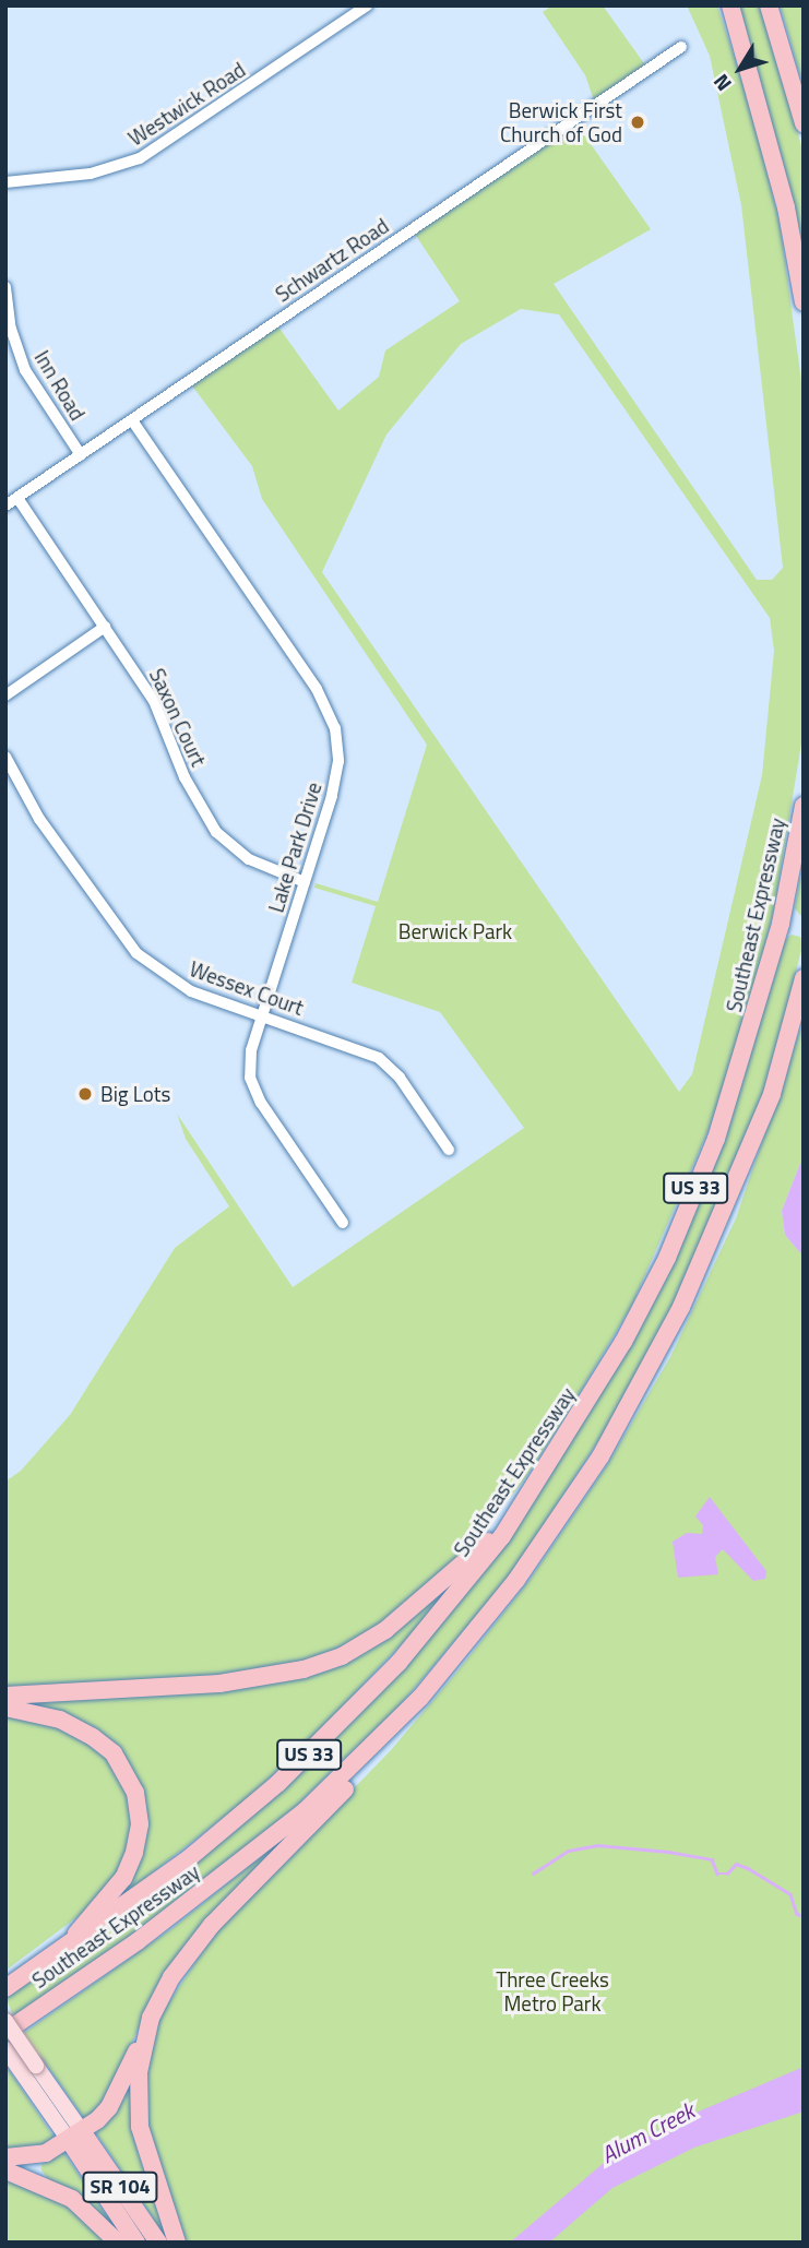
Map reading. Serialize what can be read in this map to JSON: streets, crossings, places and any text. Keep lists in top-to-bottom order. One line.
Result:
{"streets":{"highway":["Southeast Expressway","US 33","SR 104"],"street":["Westwick Road","Schwartz Road","Inn Road","Saxon Court","Lake Park Drive","Wessex Court"]},"crossings":[["Schwartz Road","Inn Road"],["Schwartz Road","Saxon Court"],["Schwartz Road","Lake Park Drive"],["Saxon Court","Lake Park Drive"],["Lake Park Drive","Wessex Court"]],"water":["Alum Creek"],"parks":["Berwick Park","Three Creeks Metro Park"],"places":["Berwick First Church of God","Big Lots"],"north":"bottom left"}
